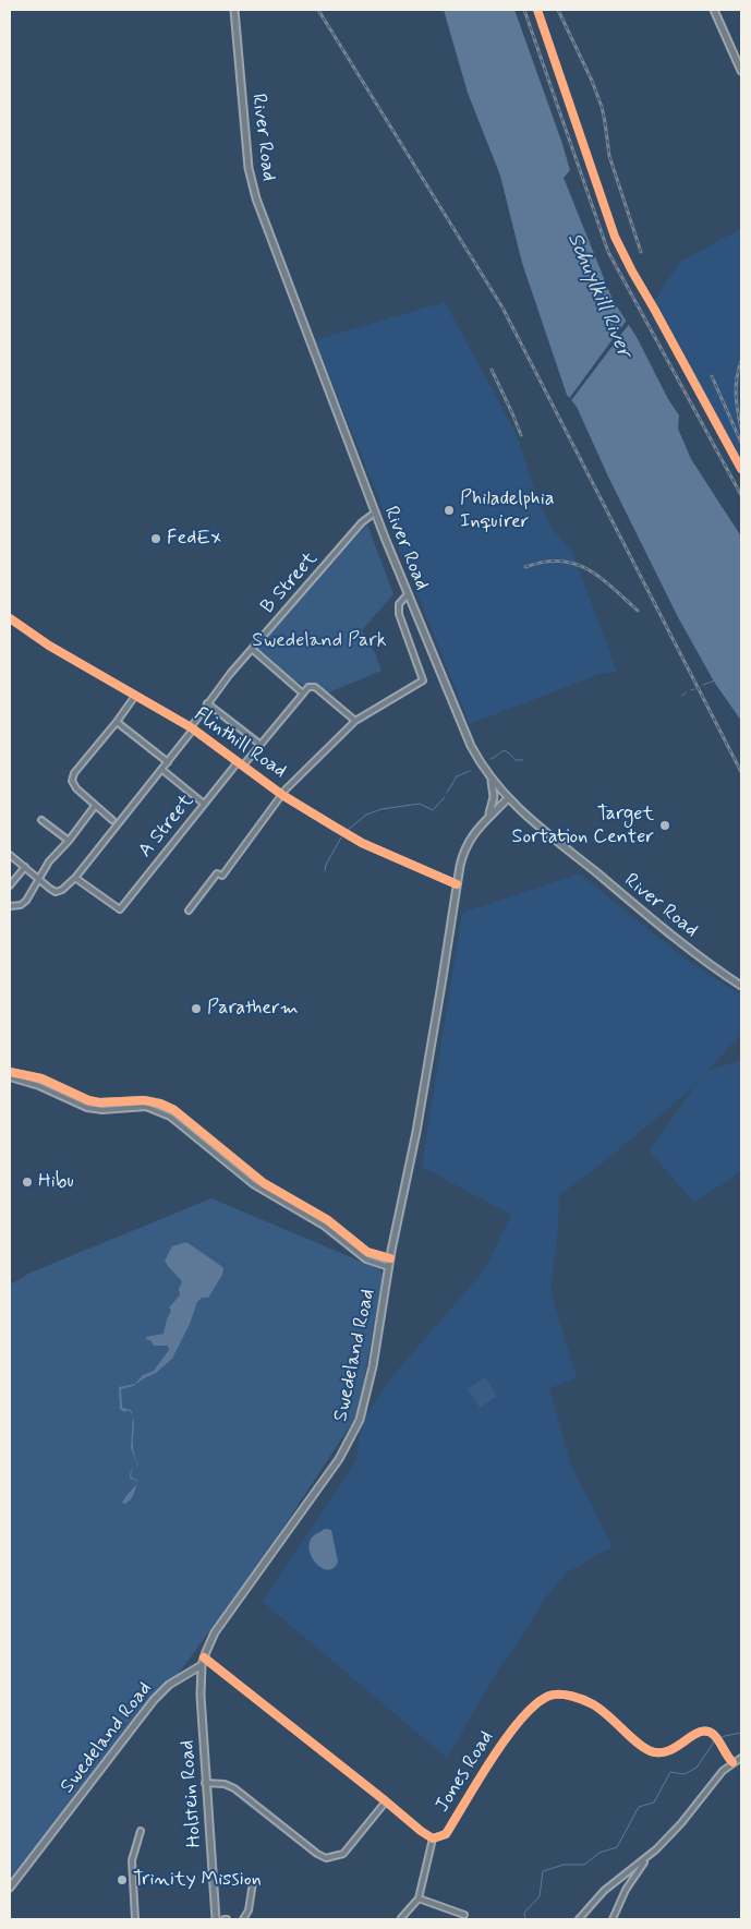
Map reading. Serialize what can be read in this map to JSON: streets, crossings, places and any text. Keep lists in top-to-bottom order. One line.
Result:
{"streets":{"main road":["River Road","Swedeland Road","Holstein Road"],"street":["B Street","Flinthill Road","A Street","Jones Road"]},"crossings":[["River Road","B Street"],["River Road","Swedeland Road"],["B Street","Flinthill Road"],["B Street","A Street"],["Flinthill Road","A Street"],["Flinthill Road","Swedeland Road"],["Swedeland Road","Jones Road"],["Swedeland Road","Holstein Road"]],"water":["Schuylkill River"],"parks":["Swedeland Park"],"places":["Philadelphia Inquirer","FedEx","Target Sortation Center","Paratherm","Hibu","Trinity Mission"]}
